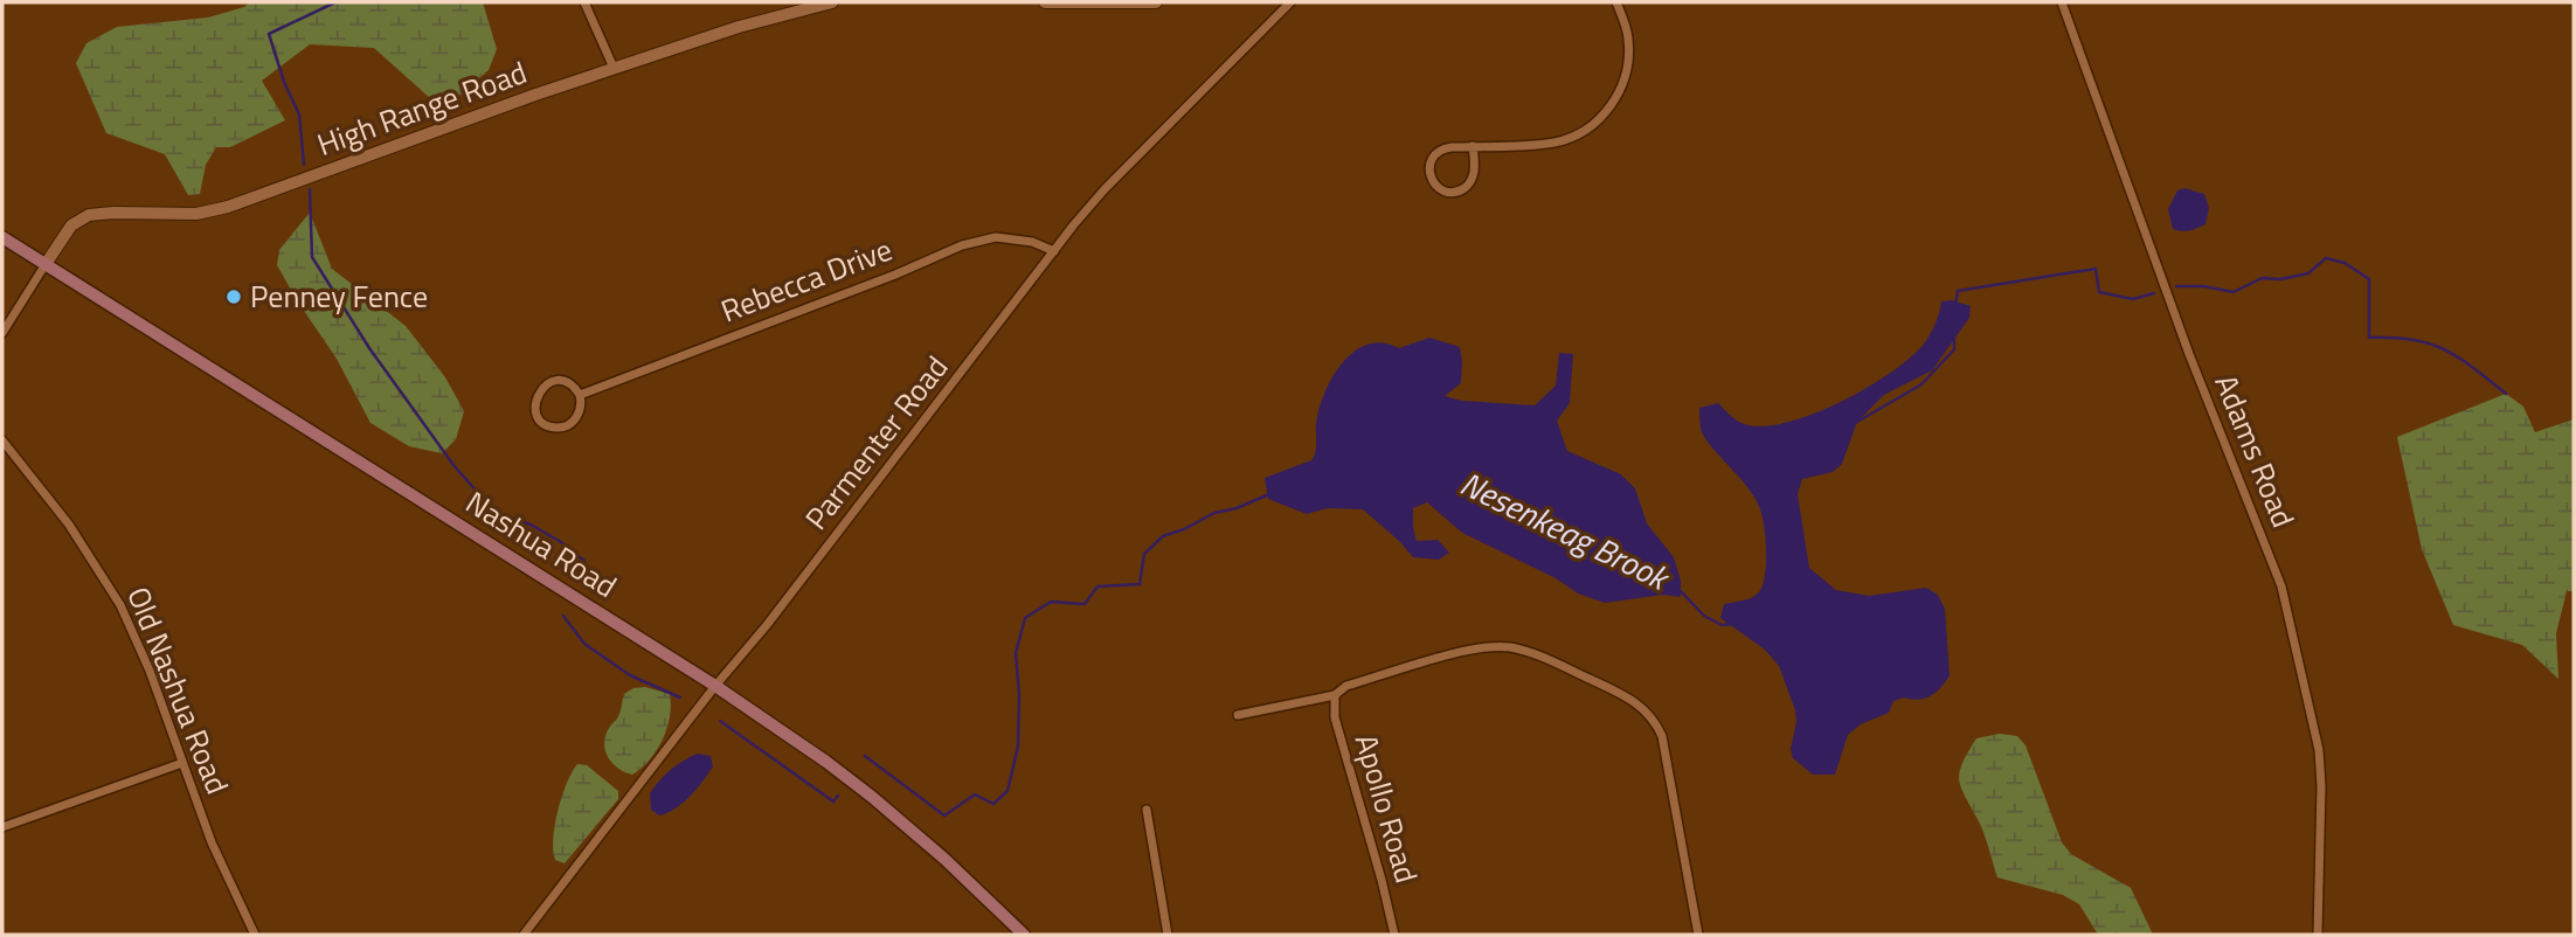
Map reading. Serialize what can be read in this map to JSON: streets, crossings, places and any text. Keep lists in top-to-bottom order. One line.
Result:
{"streets":{"main road":["Nashua Road"],"street":["High Range Road","Rebecca Drive","Parmenter Road","Adams Road","Old Nashua Road","Apollo Road"]},"crossings":[["High Range Road","Nashua Road"],["Rebecca Drive","Parmenter Road"],["Parmenter Road","Nashua Road"]],"water":["Nesenkeag Brook"],"places":["Penney Fence"]}
